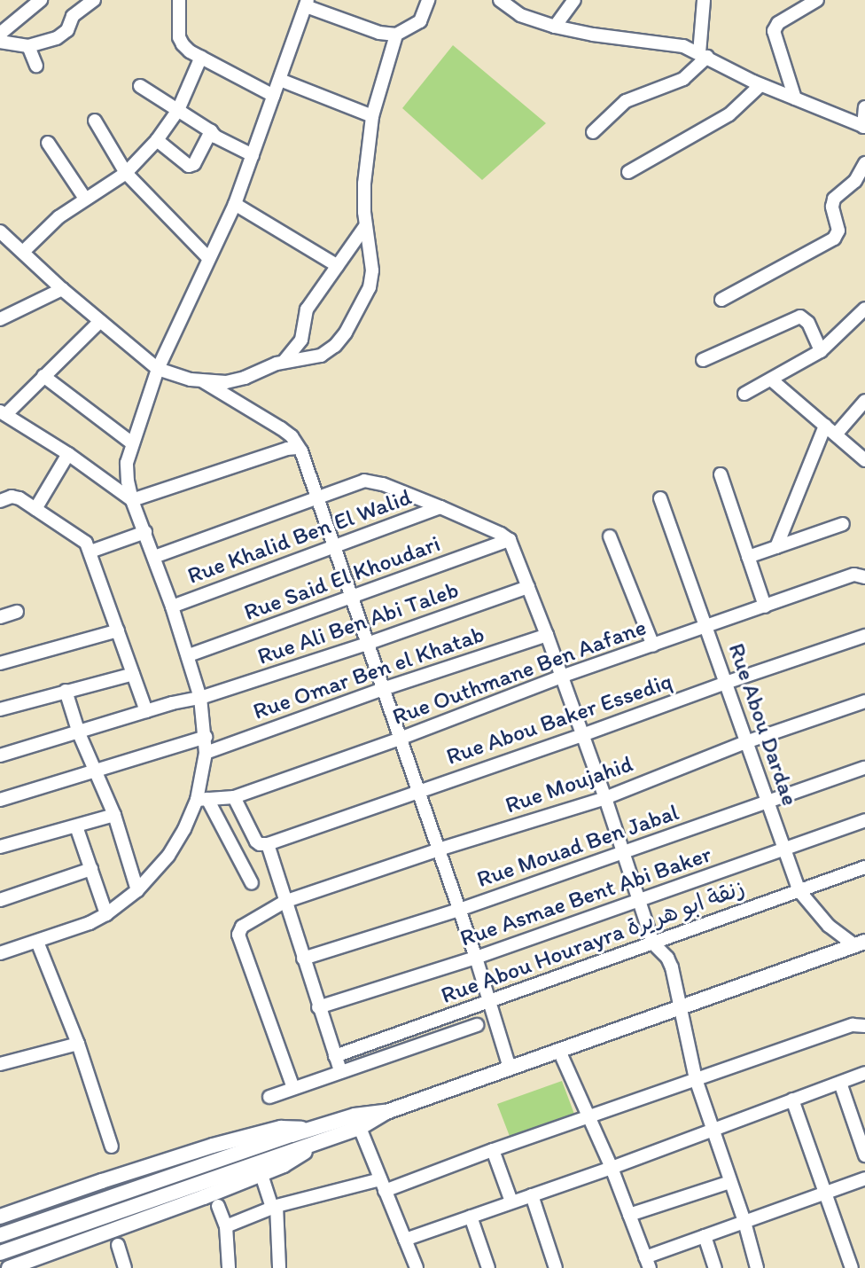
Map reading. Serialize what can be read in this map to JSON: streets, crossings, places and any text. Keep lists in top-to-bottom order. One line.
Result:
{"streets":{"street":["Rue Khalid Ben El Walid","Rue Said El Khoudari","Rue Ali Ben Abi Taleb","Rue Outhmane Ben Aafane","Rue Omar Ben el Khatab","Rue Abou Baker Essediq","Rue Abou Dardae","Rue Moujahid","Rue Mouad Ben Jabal","Rue Asmae Bent Abi Baker","Rue Abou Hourayra زنقة ابو هريرة"]},"crossings":[["Rue Outhmane Ben Aafane","Rue Abou Dardae"],["Rue Abou Baker Essediq","Rue Abou Dardae"],["Rue Abou Dardae","Rue Moujahid"],["Rue Abou Dardae","Rue Mouad Ben Jabal"],["Rue Abou Dardae","Rue Asmae Bent Abi Baker"],["Rue Abou Dardae","Rue Abou Hourayra زنقة ابو هريرة"]]}
